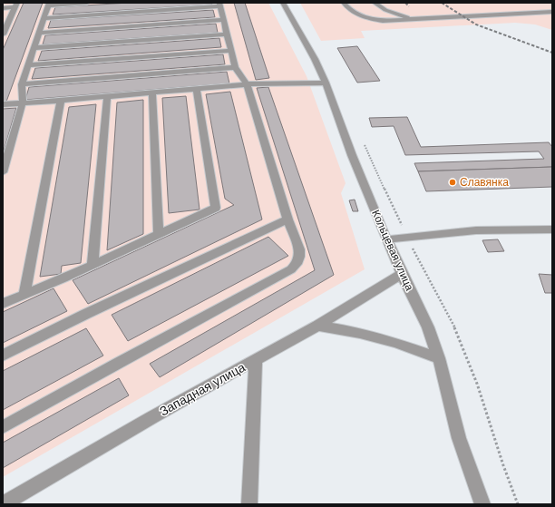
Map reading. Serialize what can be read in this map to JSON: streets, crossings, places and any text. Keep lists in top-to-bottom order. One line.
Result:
{"streets":{"street":["Кольцевая улица","Западная улица"]},"crossings":[["Кольцевая улица","Западная улица"]],"places":["Славянка"]}
